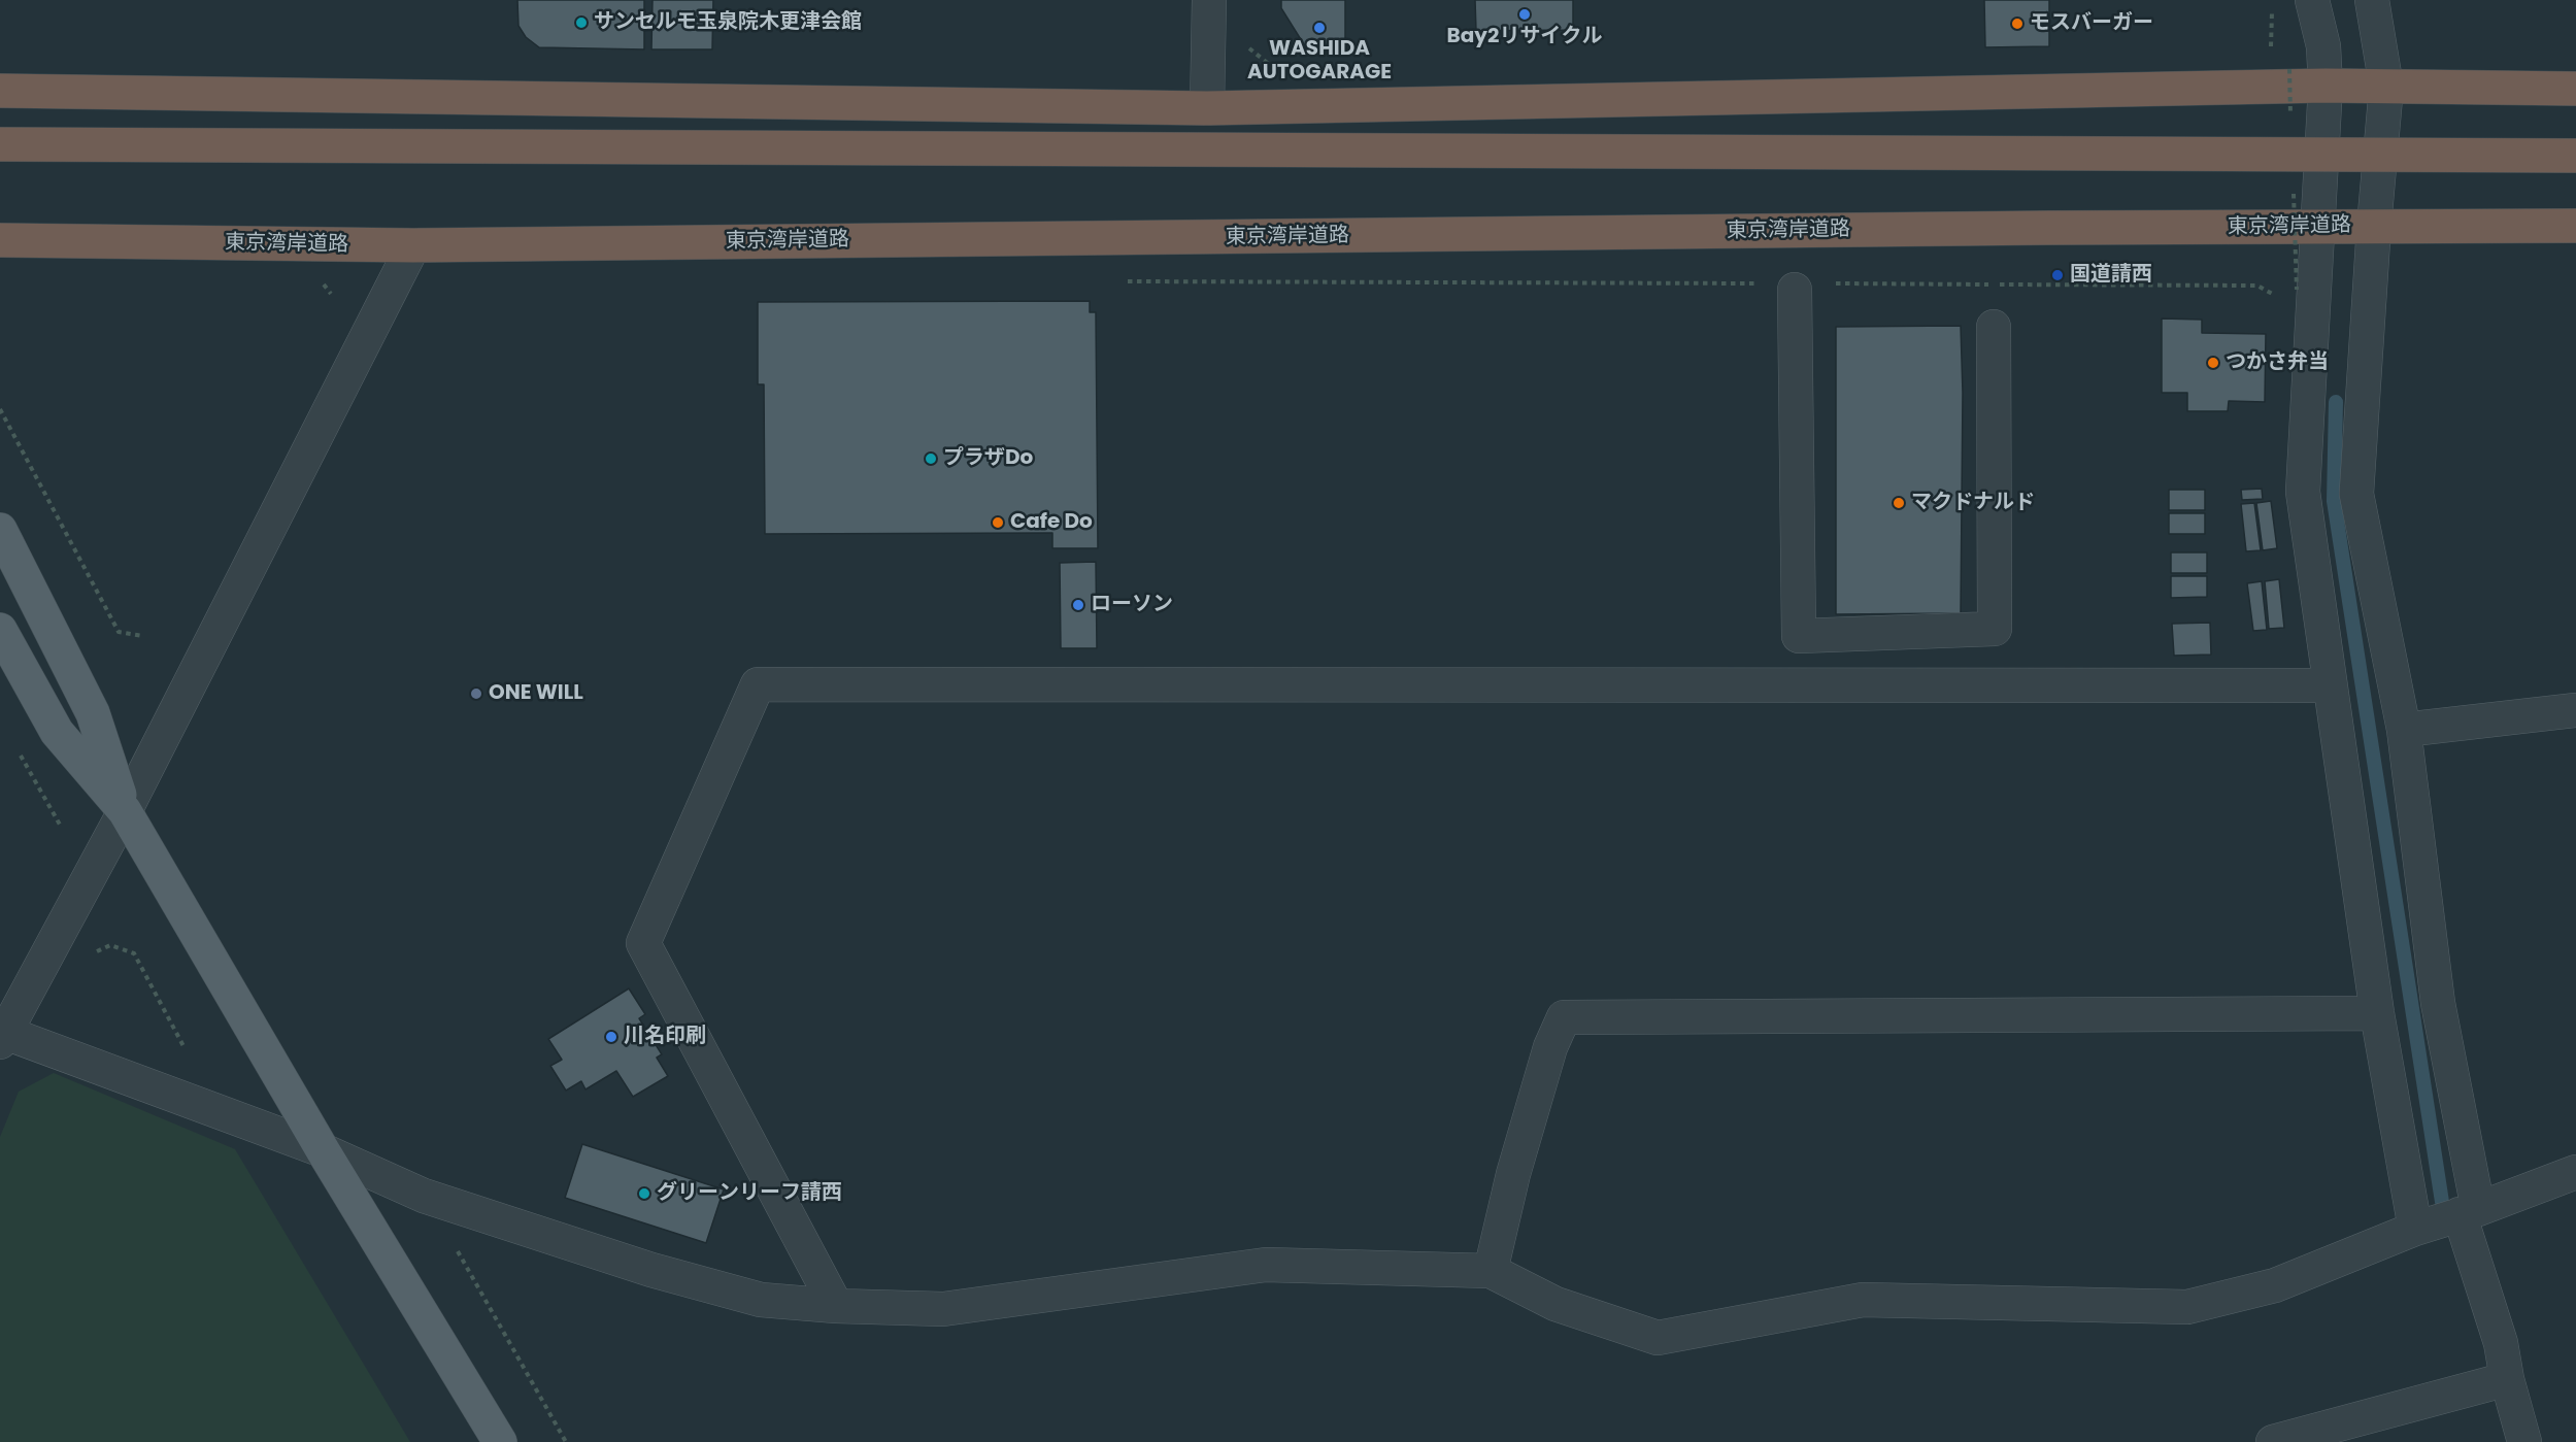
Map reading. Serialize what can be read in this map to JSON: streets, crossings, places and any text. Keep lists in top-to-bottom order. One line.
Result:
{"streets":{"highway":["東京湾岸道路"]},"places":["Bay2リサイクル","サンセルモ玉泉院木更津会館","モスバーガー","WASHIDA AUTOGARAGE","国道請西","つかさ弁当","プラザDo","マクドナルド","Cafe Do","ローソン","ONE WILL","川名印刷","グリーンリーフ請西"]}
